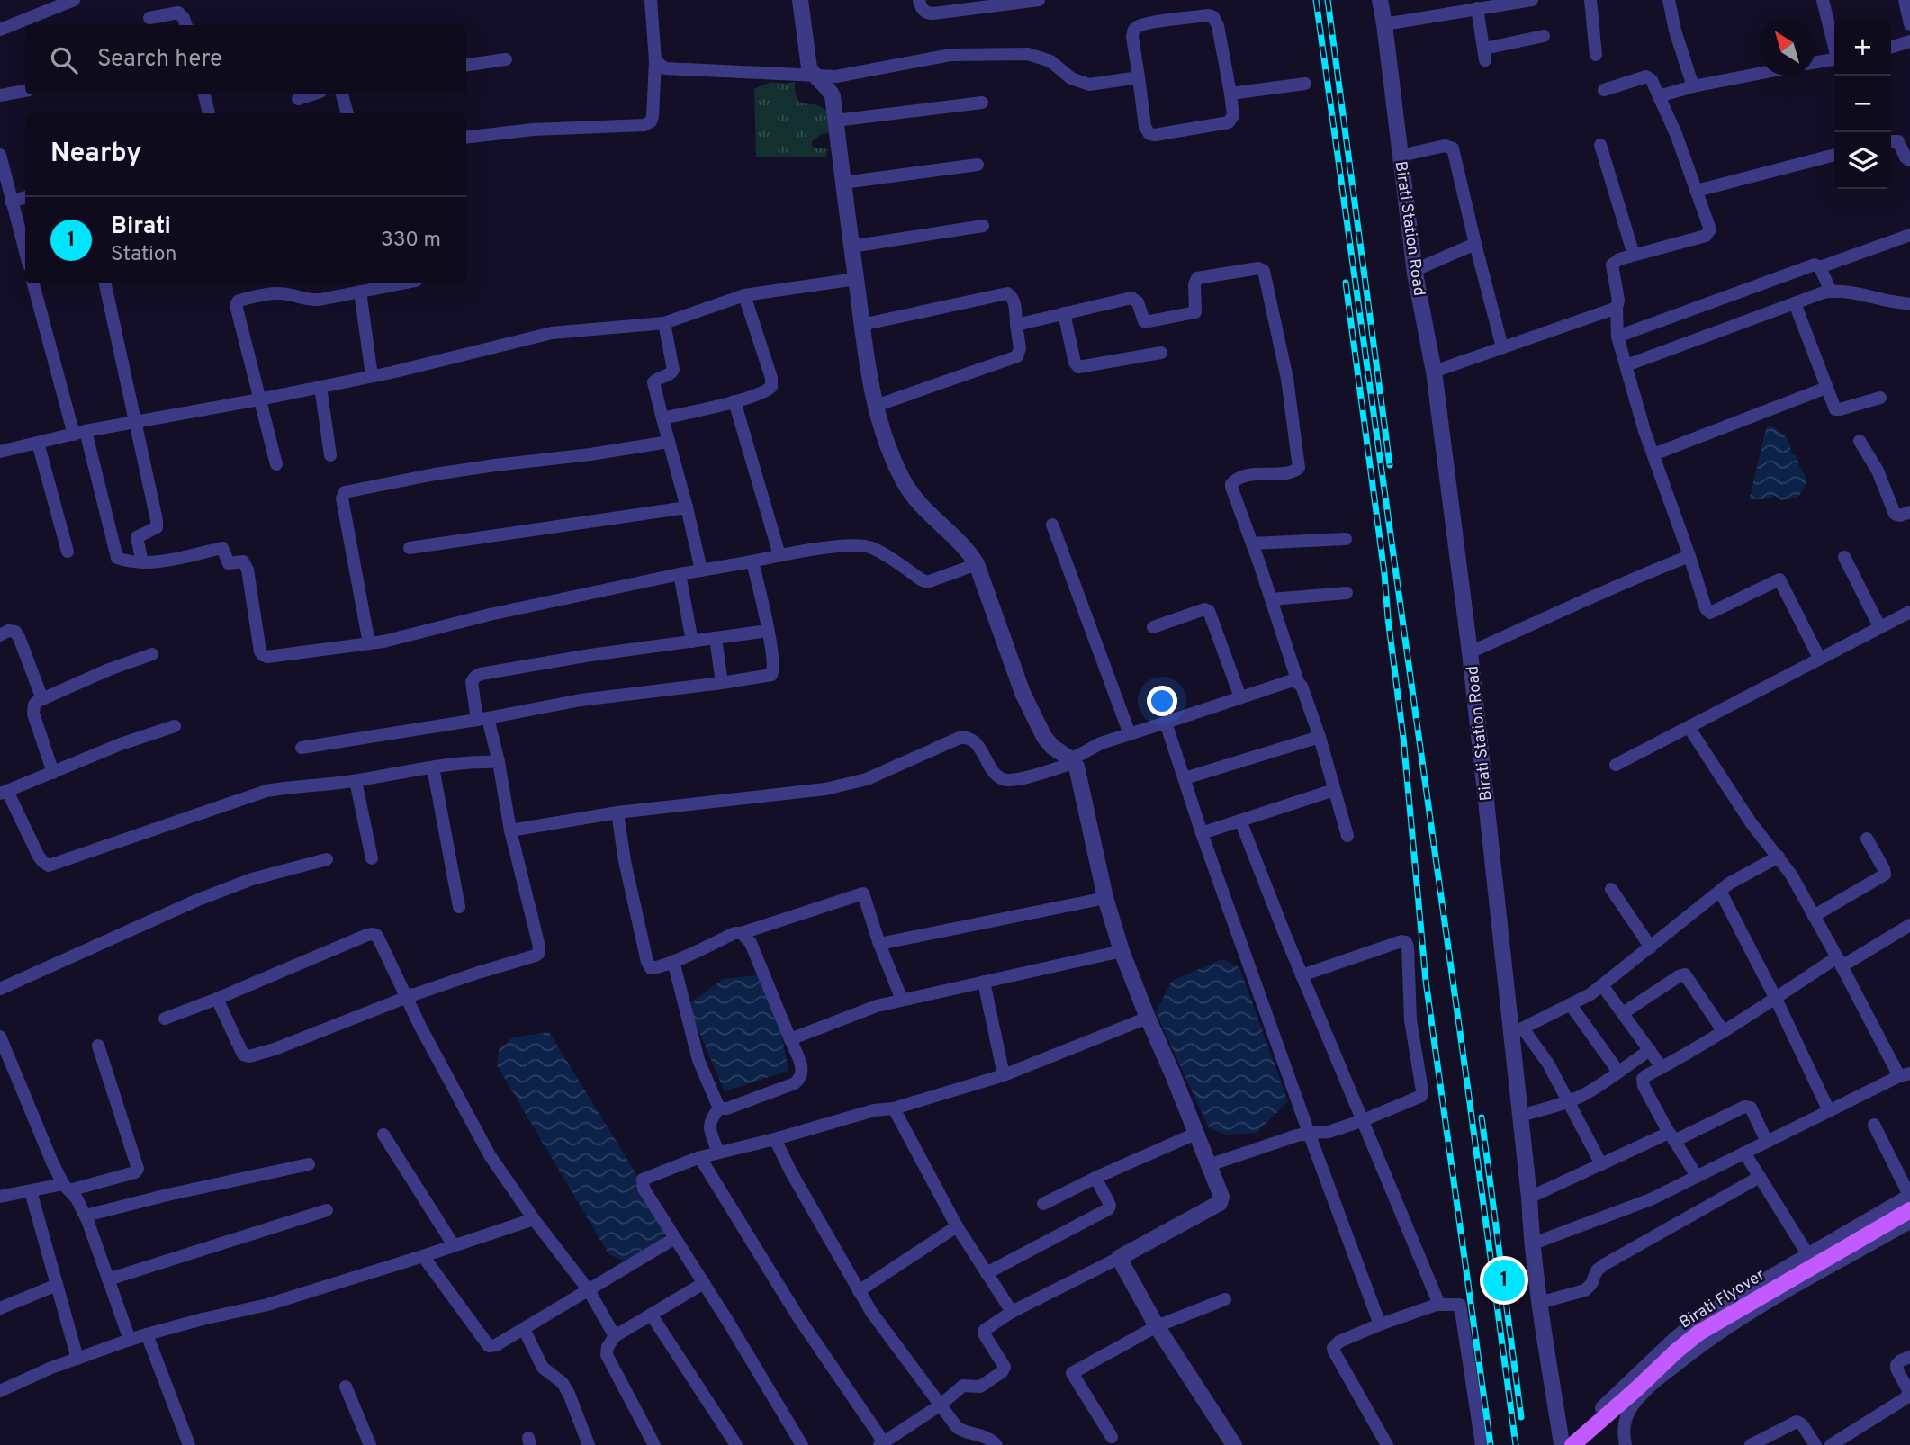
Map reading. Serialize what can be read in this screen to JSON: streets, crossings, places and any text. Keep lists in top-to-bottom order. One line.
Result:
{"streets":{"main road":["Birati Flyover"],"street":["Birati Station Road"]},"crossings":[["Birati Station Road","Birati Flyover"]],"north":"top left","page":{"map_buttons":["+","−"],"search":"Search here","heading":"Nearby","list":[{"mark":"1","name":"Birati","note":"Station","value":"330 m"}],"pins":"1"}}
